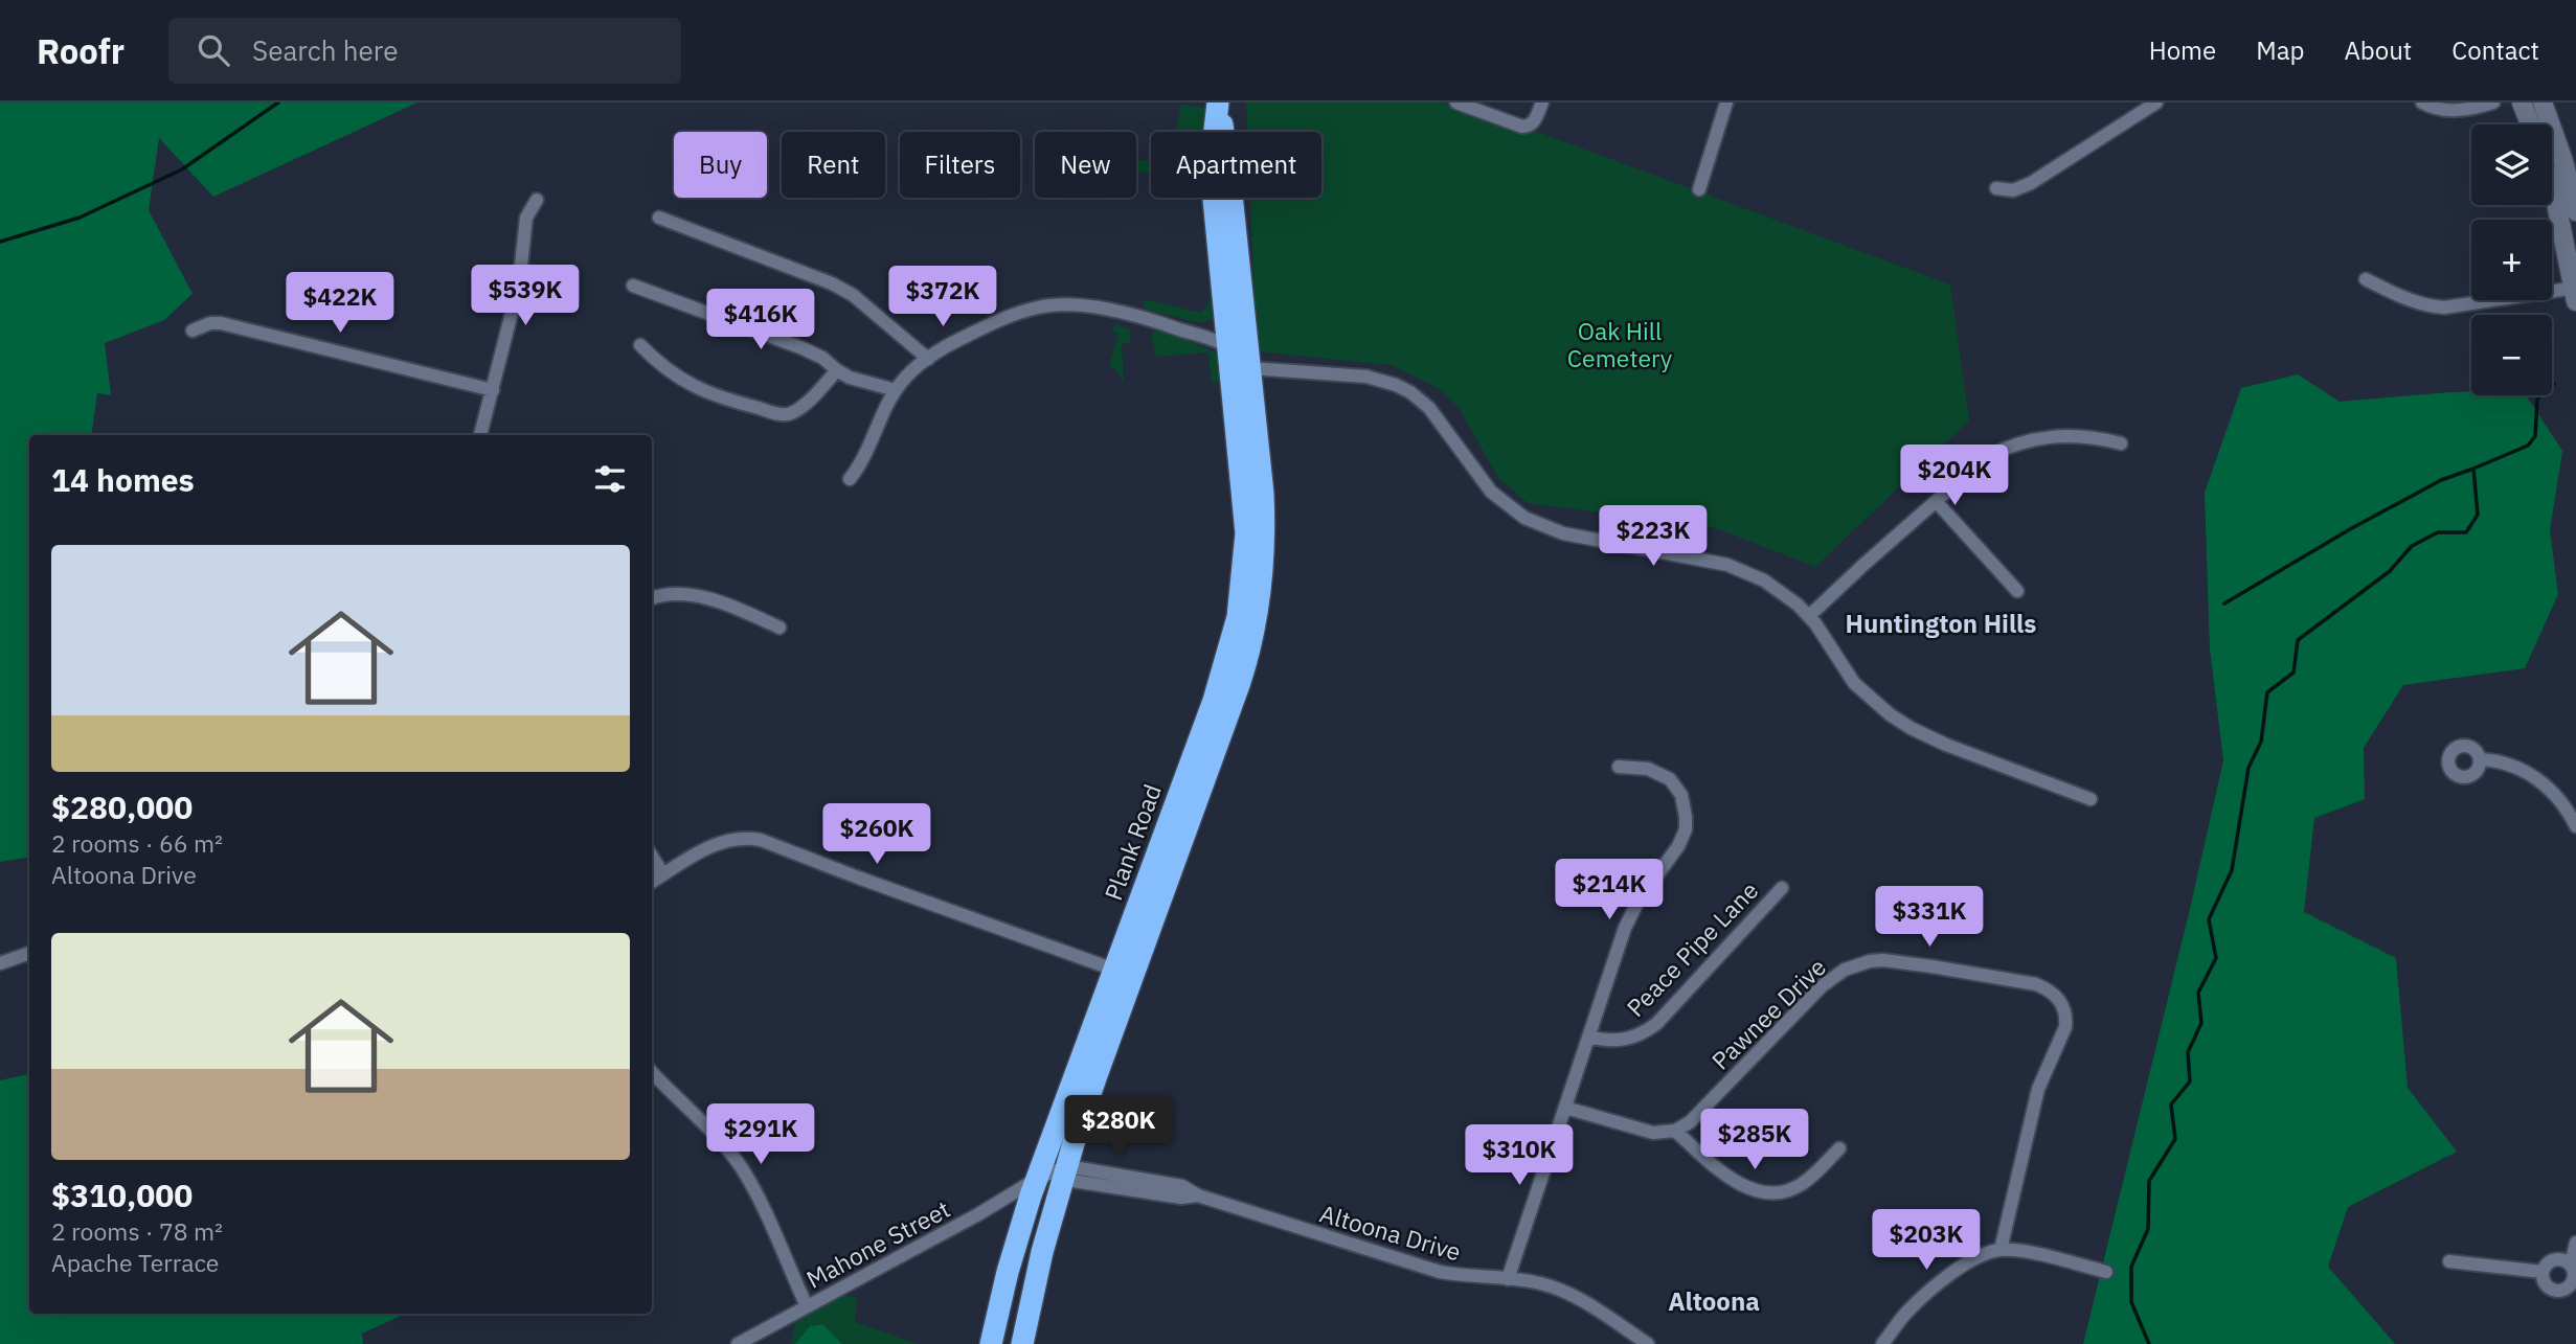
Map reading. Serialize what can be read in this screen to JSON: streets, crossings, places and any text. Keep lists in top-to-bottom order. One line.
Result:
{"streets":{"highway":["Plank Road"],"street":["Peace Pipe Lane","Pawnee Drive","Altoona Drive","Mahone Street"]},"crossings":[["Plank Road","Altoona Drive"],["Plank Road","Mahone Street"]],"districts":["Huntington Hills","Altoona"],"parks":["Oak Hill Cemetery"],"page":{"header":"Roofr","search":"Search here","nav":["Home","Map","About","Contact"],"map_buttons":["+","−"],"chip":["Buy","Rent","Filters","New","Apartment"],"price":["$539K","$372K","$422K","$416K","$204K","$223K","$260K","$214K","$331K","$280K","$291K","$285K","$310K","$203K"],"heading":"14 homes","list":[{"name":"$280,000","note":"2 rooms · 66 m² · Altoona Drive"},{"name":"$310,000","note":"2 rooms · 78 m² · Apache Terrace"}]}}
